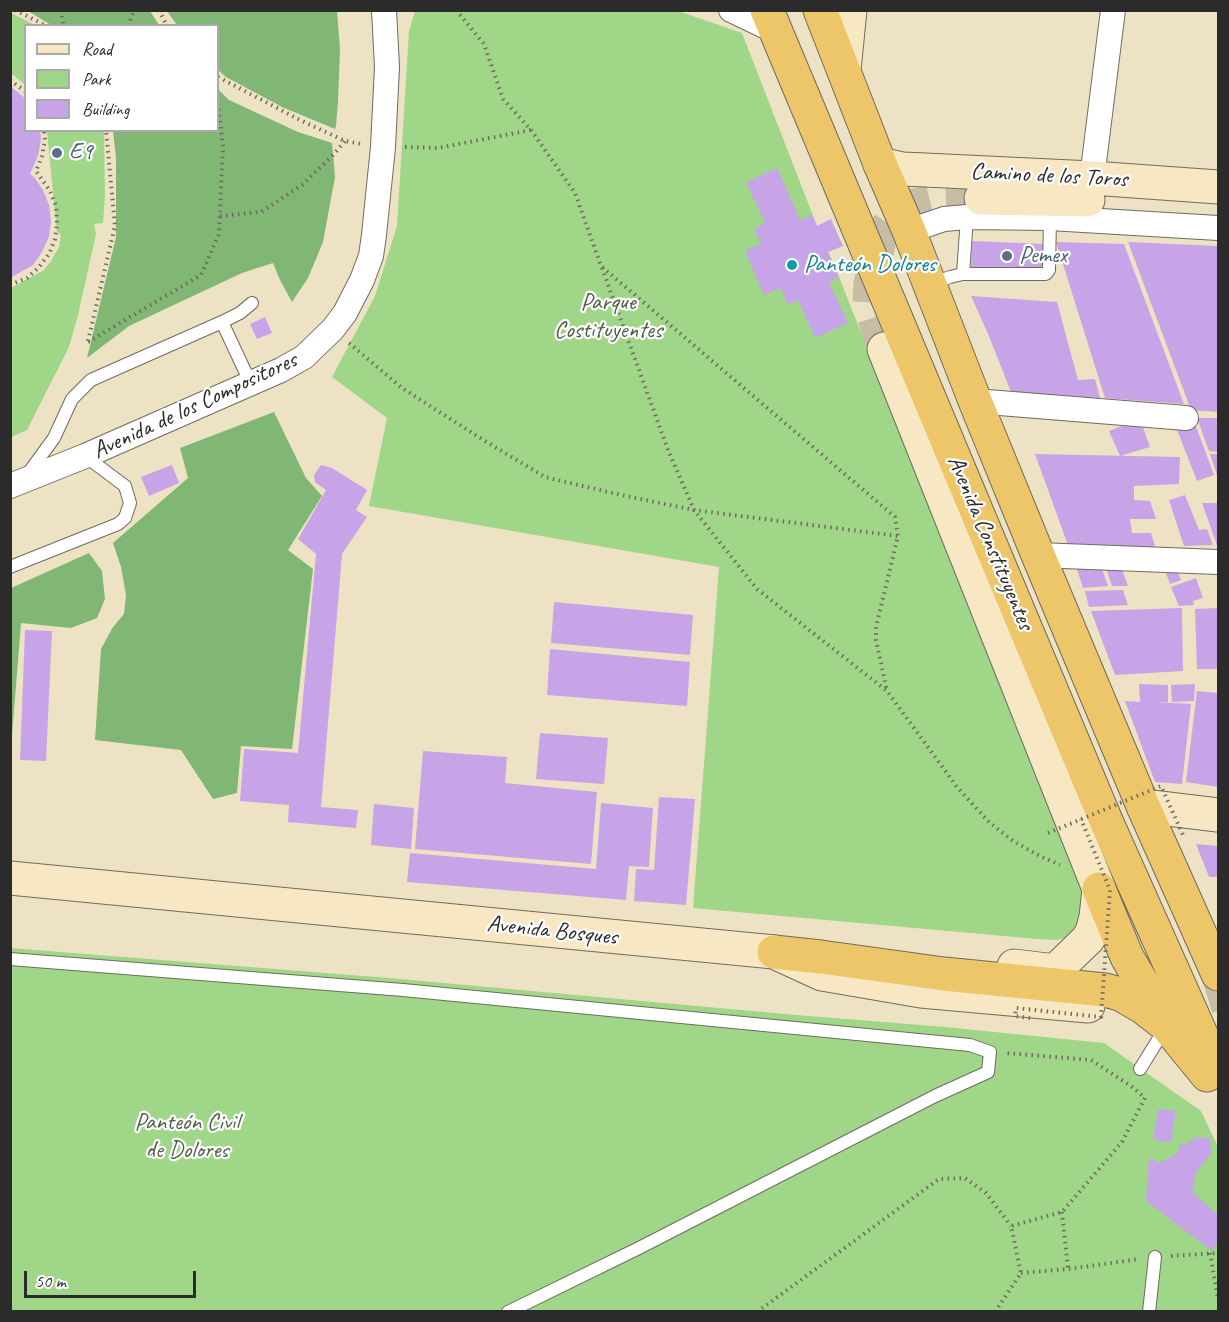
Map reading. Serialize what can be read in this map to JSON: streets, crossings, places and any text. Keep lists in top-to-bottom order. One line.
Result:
{"streets":{"highway":["Avenida Constituyentes"],"street":["Camino de los Toros","Avenida de los Compositores","Avenida Bosques"]},"crossings":[["Camino de los Toros","Avenida Constituyentes"]],"parks":["Parque Costituyentes","Panteón Civil de Dolores"],"places":["E9","Pemex","Panteón Dolores"],"legend":["Road","Park","Building"],"scale_bar":"50 m"}
